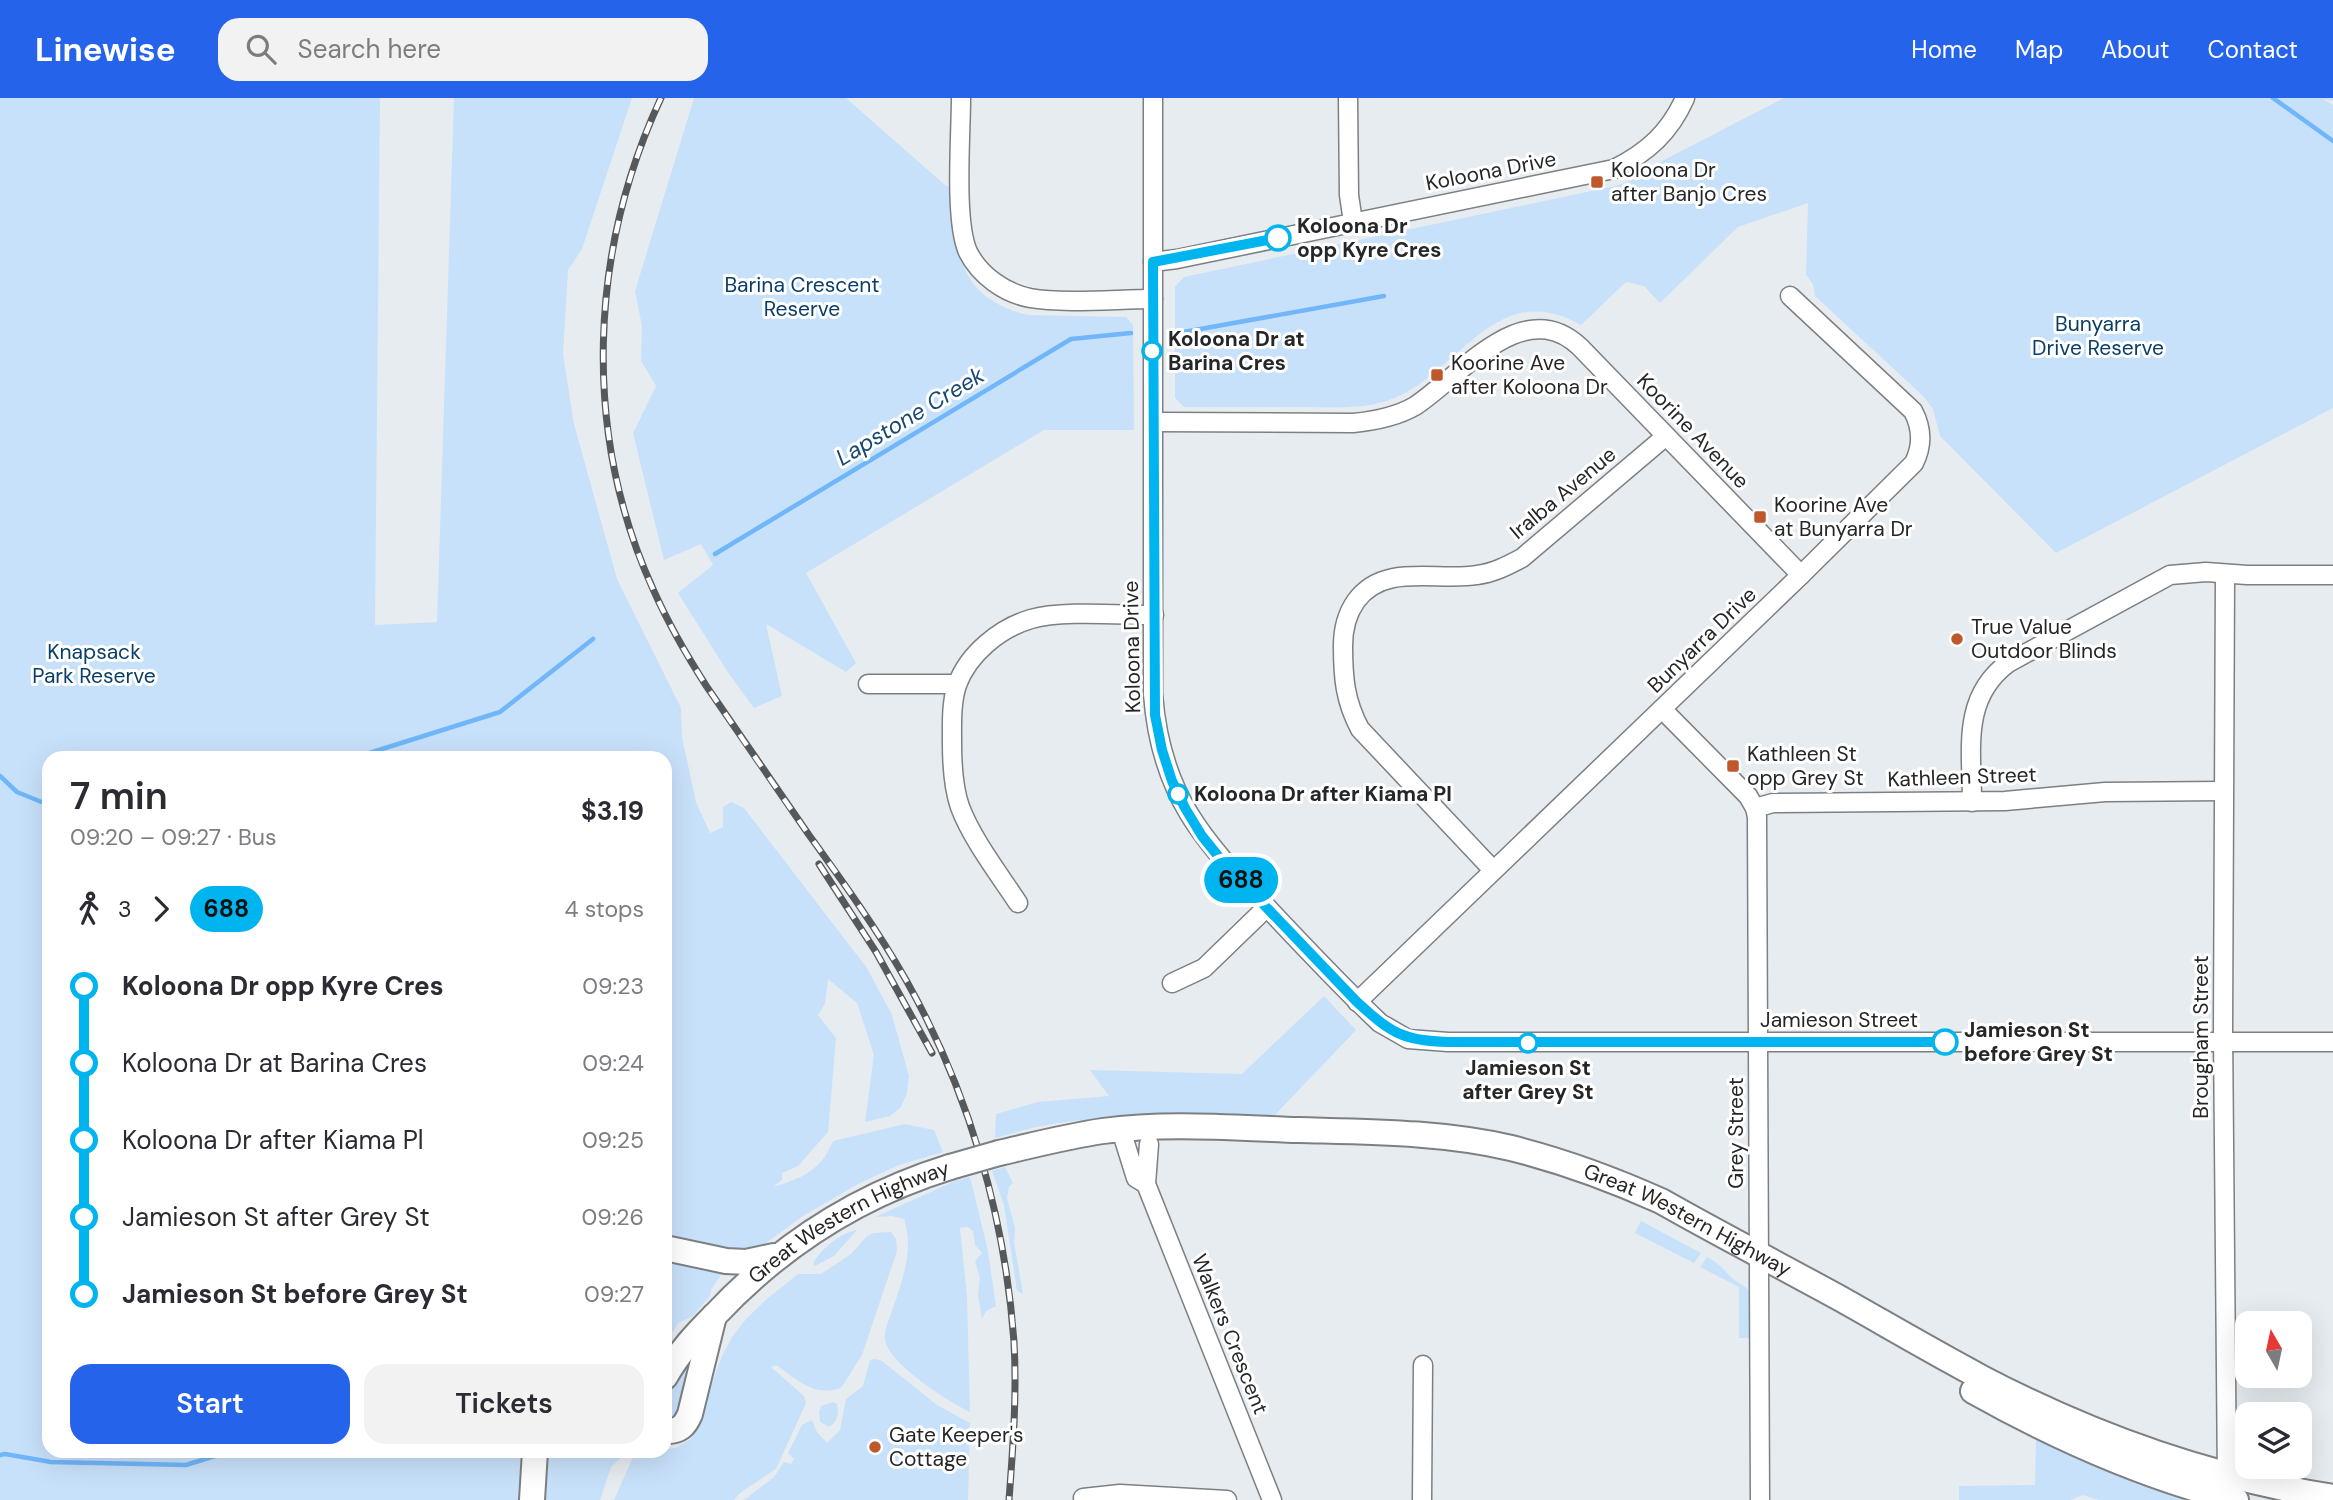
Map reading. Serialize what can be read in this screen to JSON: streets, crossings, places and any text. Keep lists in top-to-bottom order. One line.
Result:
{"streets":{"main road":["Great Western Highway"],"street":["Koloona Drive","Koorine Avenue","Iralba Avenue","Bunyarra Drive","Kathleen Street","Jamieson Street","Brougham Street","Grey Street","Walkers Crescent"]},"crossings":[["Koloona Drive","Koorine Avenue"],["Koloona Drive","Bunyarra Drive"],["Koloona Drive","Jamieson Street"],["Koorine Avenue","Iralba Avenue"],["Koorine Avenue","Bunyarra Drive"],["Iralba Avenue","Bunyarra Drive"],["Bunyarra Drive","Jamieson Street"],["Kathleen Street","Brougham Street"],["Kathleen Street","Grey Street"],["Jamieson Street","Brougham Street"],["Jamieson Street","Grey Street"],["Brougham Street","Great Western Highway"],["Grey Street","Great Western Highway"],["Great Western Highway","Walkers Crescent"]],"water":["Lapstone Creek"],"parks":["Barina Crescent Reserve","Bunyarra Drive Reserve","Knapsack Park Reserve"],"places":{"transit":["Koloona Dr after Banjo Cres","Koorine Ave after Koloona Dr","Koorine Ave at Bunyarra Dr","Kathleen St opp Grey St"],"other":["Koloona Dr opp Kyre Cres","Koloona Dr at Barina Cres","True Value Outdoor Blinds","Koloona Dr after Kiama Pl","Jamieson St before Grey St","Jamieson St after Grey St","Gate Keeper's Cottage"]},"lines":["bus line 688"],"north":"top","page":{"header":"Linewise","search":"Search here","nav":["Home","Map","About","Contact"],"on_map":"688","heading":["7 min","09:20 – 09:27 · Bus","$3.19"],"legs":["3","688","4 stops"],"list":[{"name":"Koloona Dr opp Kyre Cres","value":"09:23"},{"name":"Koloona Dr at Barina Cres","value":"09:24"},{"name":"Koloona Dr after Kiama Pl","value":"09:25"},{"name":"Jamieson St after Grey St","value":"09:26"},{"name":"Jamieson St before Grey St","value":"09:27"}],"buttons":["Start","Tickets"]}}
